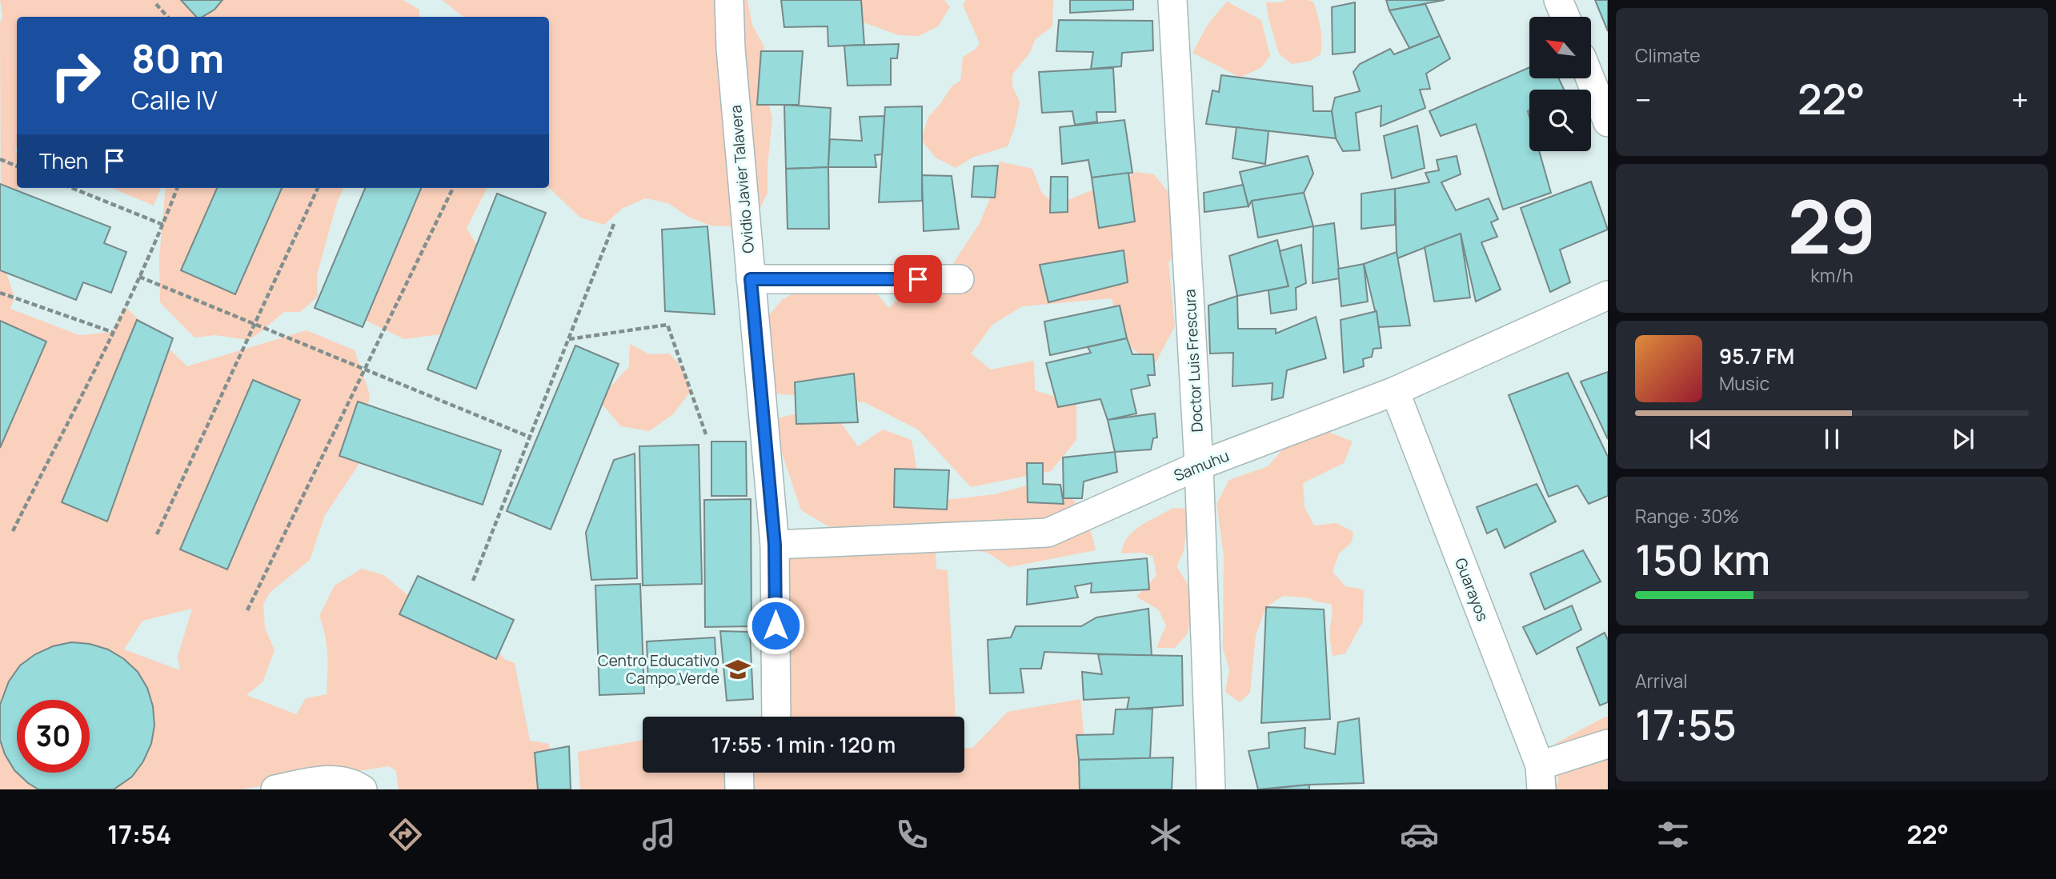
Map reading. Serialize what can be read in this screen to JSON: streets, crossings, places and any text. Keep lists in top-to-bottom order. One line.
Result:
{"streets":{"street":["Ovidio Javier Talavera","Doctor Luis Frescura","Samuhu","Guarayos"]},"crossings":[["Ovidio Javier Talavera","Samuhu"],["Doctor Luis Frescura","Samuhu"],["Samuhu","Guarayos"]],"places":{"school or university":["Centro Educativo Campo Verde"]},"north":"top left","page":{"tile":["Climate",["29","km/h"],["Range · 30%","150 km"],["Arrival","17:55"]],"turn":["80 m","Calle IV"],"heat":["−","22°","+"],"then":"Then","song":["95.7 FM","Music"],"limit":"30","trip":"17:55 · 1 min · 120 m","tabs":["17:54","22°"]}}
